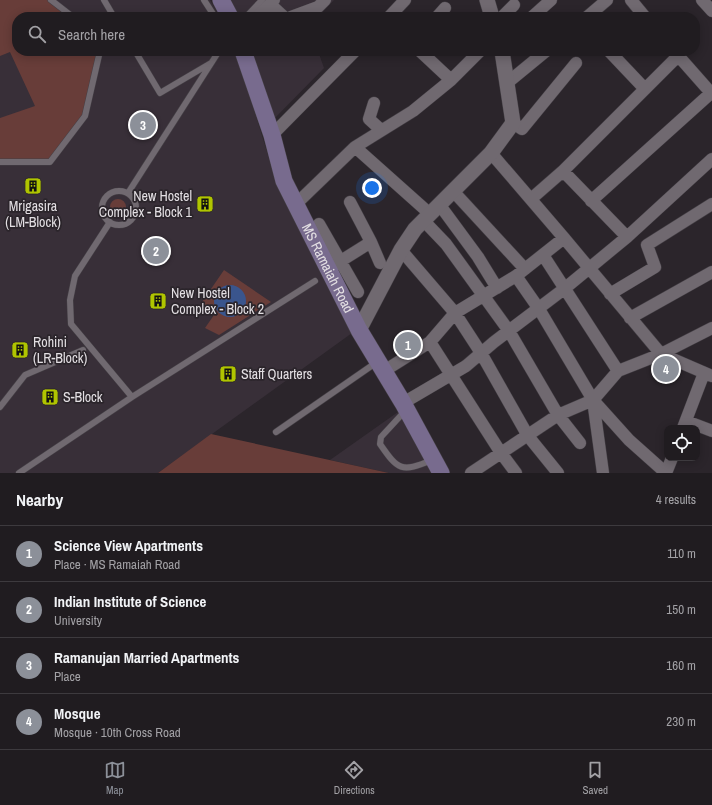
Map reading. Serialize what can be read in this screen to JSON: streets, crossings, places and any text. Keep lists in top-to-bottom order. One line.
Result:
{"streets":{"main road":["MS Ramaiah Road"]},"places":{"building":["Mrigasira (LM-Block)","New Hostel Complex - Block 1","New Hostel Complex - Block 2","Rohini (LR-Block)","Staff Quarters","S-Block"]},"page":{"search":"Search here","pins":["3","2","1","4"],"heading":["Nearby","4 results"],"list":[{"mark":"1","name":"Science View Apartments","note":"Place · MS Ramaiah Road","value":"110 m"},{"mark":"2","name":"Indian Institute of Science","note":"University","value":"150 m"},{"mark":"3","name":"Ramanujan Married Apartments","note":"Place","value":"160 m"},{"mark":"4","name":"Mosque","note":"Mosque · 10th Cross Road","value":"230 m"}],"nav":["Map","Directions","Saved"]}}
